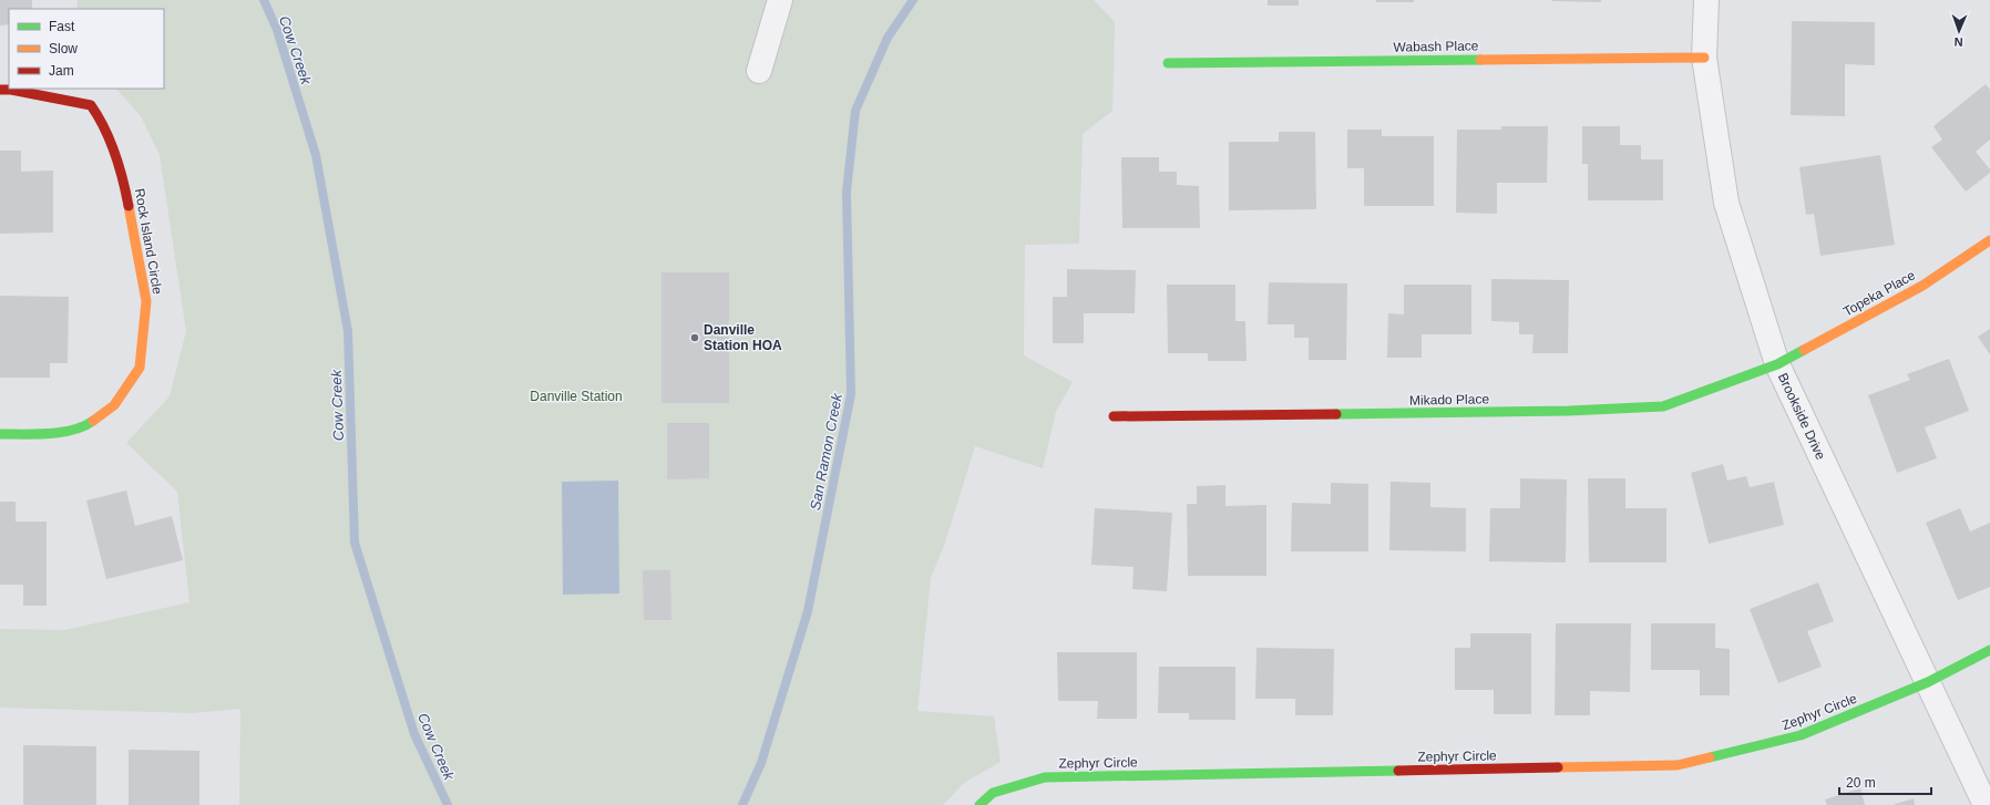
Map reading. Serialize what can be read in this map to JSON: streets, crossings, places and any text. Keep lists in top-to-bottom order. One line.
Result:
{"streets":{"street":["Wabash Place","Rock Island Circle","Topeka Place","Mikado Place","Brookside Drive","Zephyr Circle"]},"crossings":[["Wabash Place","Brookside Drive"],["Topeka Place","Mikado Place"],["Topeka Place","Brookside Drive"],["Mikado Place","Brookside Drive"],["Brookside Drive","Zephyr Circle"]],"water":["Cow Creek","San Ramon Creek"],"parks":["Danville Station"],"places":["Danville Station HOA"],"legend":["Fast","Slow","Jam"],"scale_bar":"20 m","north":"bottom"}
